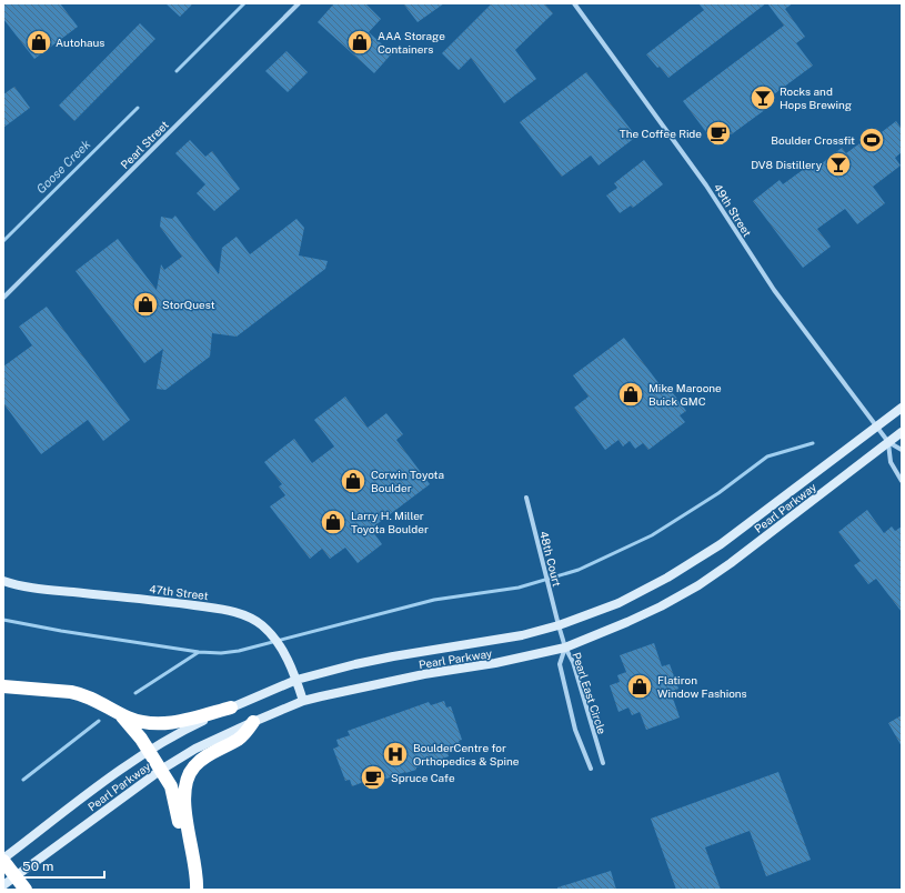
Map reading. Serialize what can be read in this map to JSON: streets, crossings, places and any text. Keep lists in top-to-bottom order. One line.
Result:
{"streets":{"main road":["Pearl Parkway","47th Street"],"street":["Pearl Street","49th Street","48th Court","Pearl East Circle"]},"crossings":[["49th Street","Pearl Parkway"],["Pearl Parkway","48th Court"],["Pearl Parkway","47th Street"],["Pearl Parkway","Pearl East Circle"],["48th Court","Pearl East Circle"]],"water":["Goose Creek"],"places":{"shop":["Autohaus","AAA Storage Containers","StorQuest","Mike Maroone Buick GMC","Corwin Toyota Boulder","Larry H. Miller Toyota Boulder","Flatiron Window Fashions"],"bar":["Rocks and Hops Brewing","DV8 Distillery"],"cafe":["The Coffee Ride","Spruce Cafe"],"sports":["Boulder Crossfit"],"hospital":["BoulderCentre for Orthopedics & Spine"]},"scale_bar":"50 m"}
